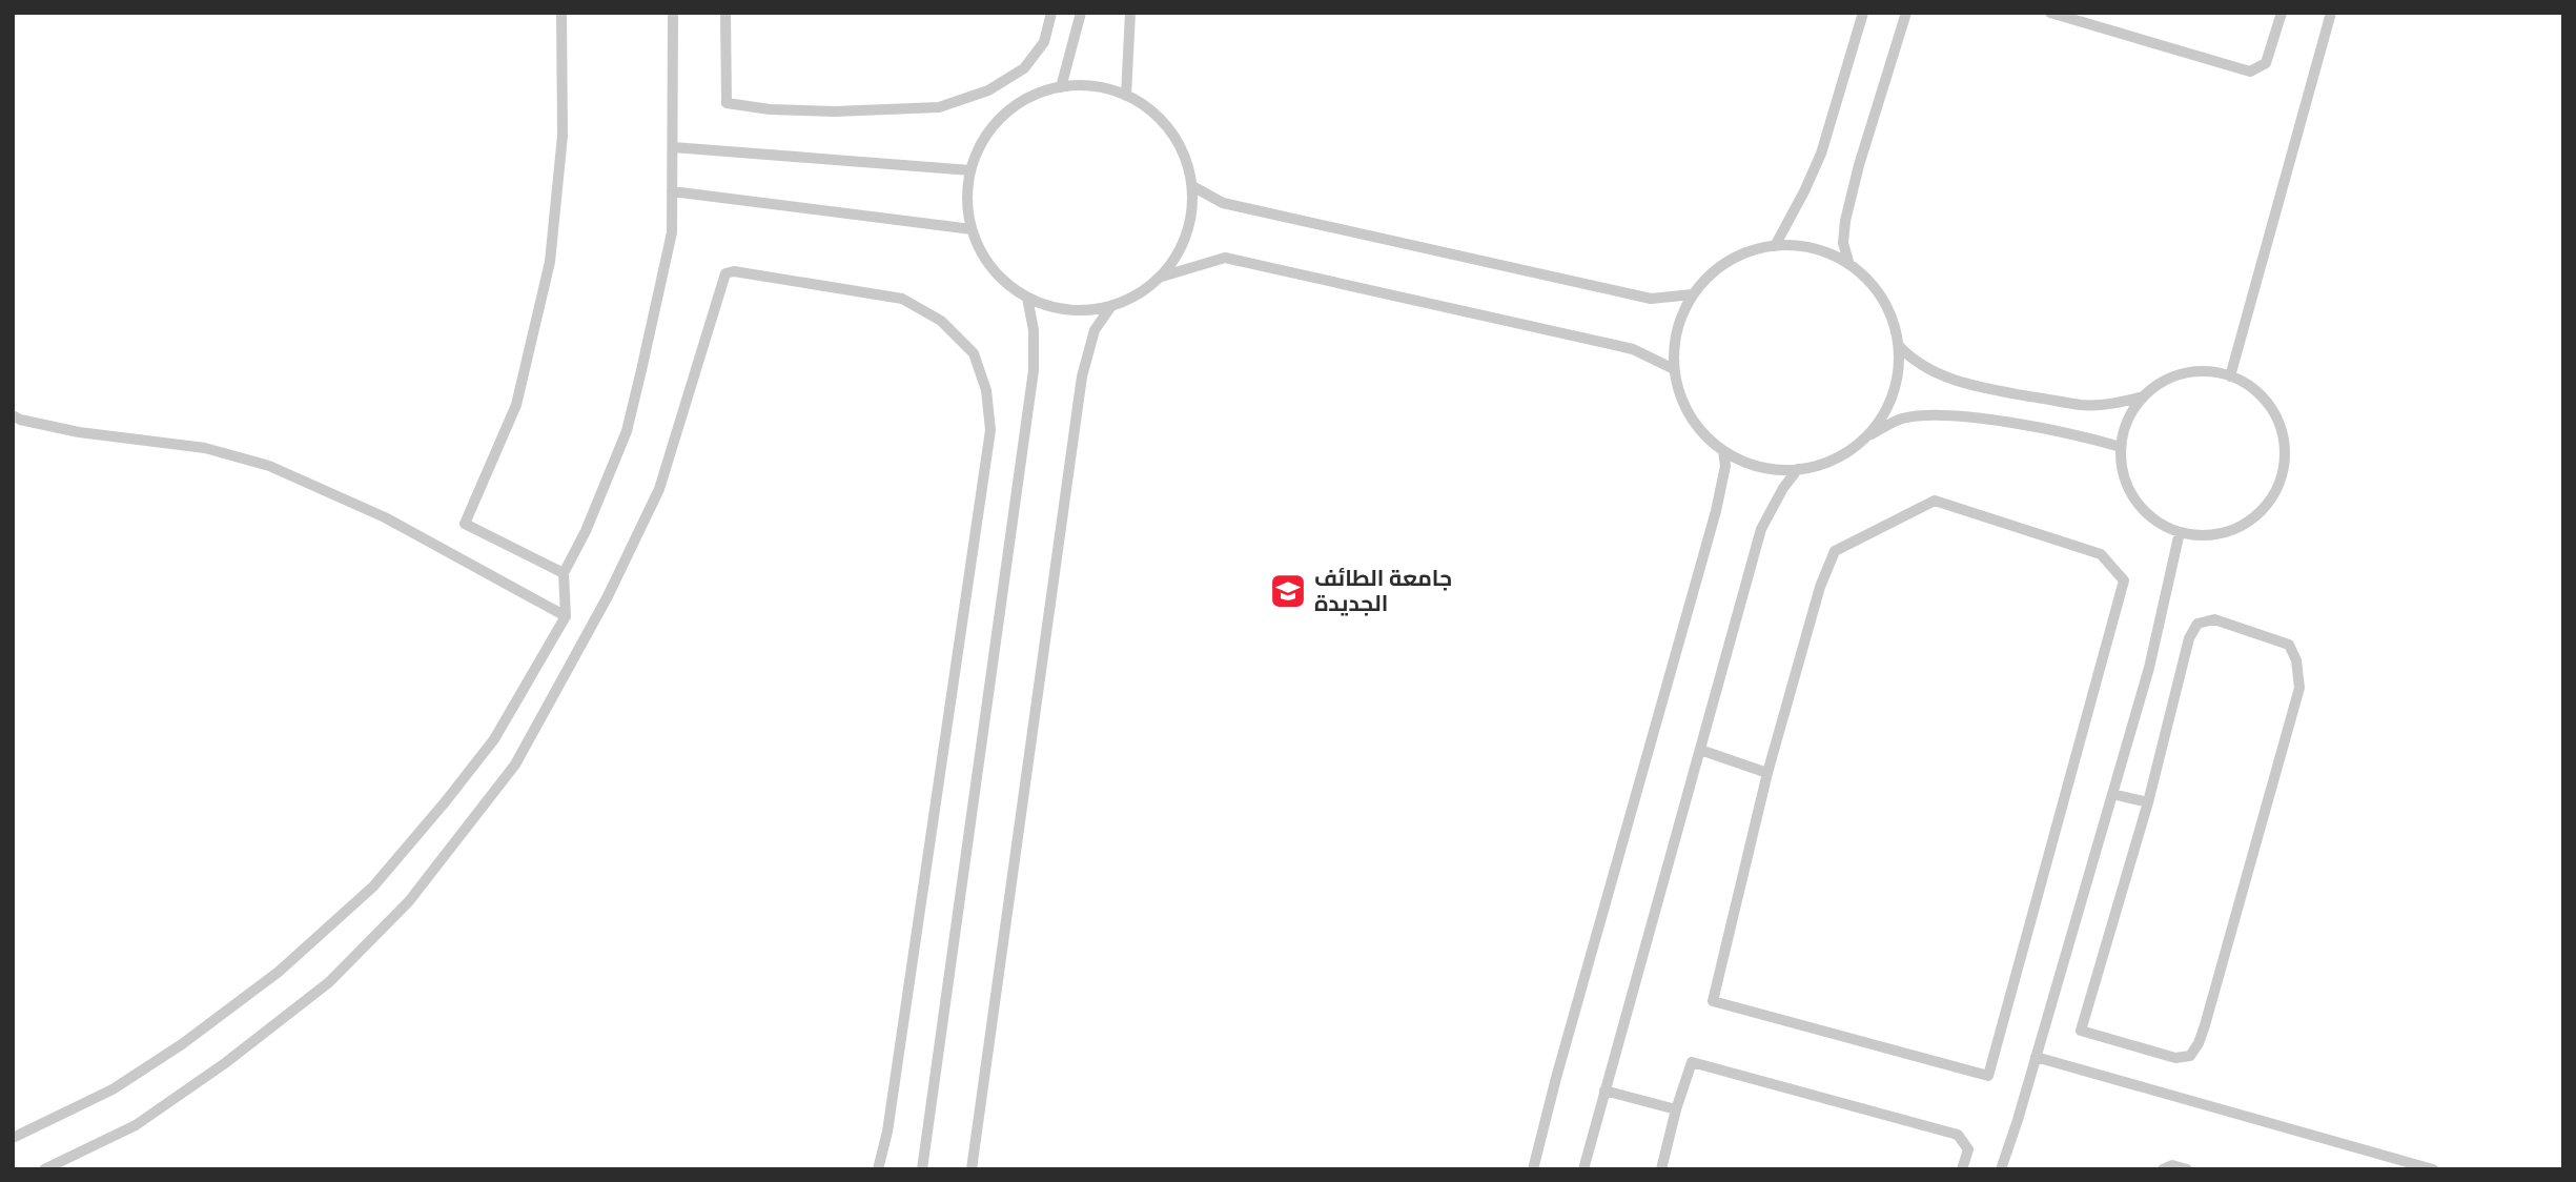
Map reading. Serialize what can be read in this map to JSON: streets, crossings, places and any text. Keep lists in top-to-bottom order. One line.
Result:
{"places":{"school or university":["جامعة الطائف الجديدة"]}}
